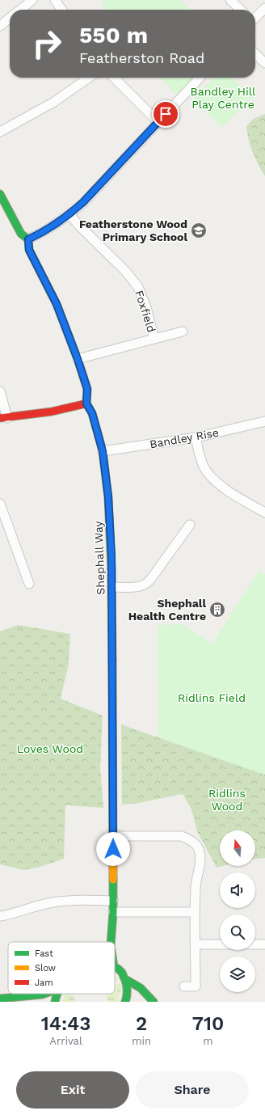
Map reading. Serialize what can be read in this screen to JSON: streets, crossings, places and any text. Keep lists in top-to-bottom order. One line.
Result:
{"streets":{"main road":["Shephall Way"],"street":["Foxfield","Bandley Rise"]},"crossings":[["Foxfield","Shephall Way"],["Bandley Rise","Shephall Way"]],"parks":["Bandley Hill Play Centre","Ridlins Field","Loves Wood","Ridlins Wood"],"places":{"school or university":["Featherstone Wood Primary School"],"building":["Shephall Health Centre"]},"legend":["Fast","Slow","Jam"],"north":"top","page":{"turn":["550 m","Featherston Road"],"eta":["14:43","Arrival","2","min","710","m"],"buttons":["Exit","Share"]}}
